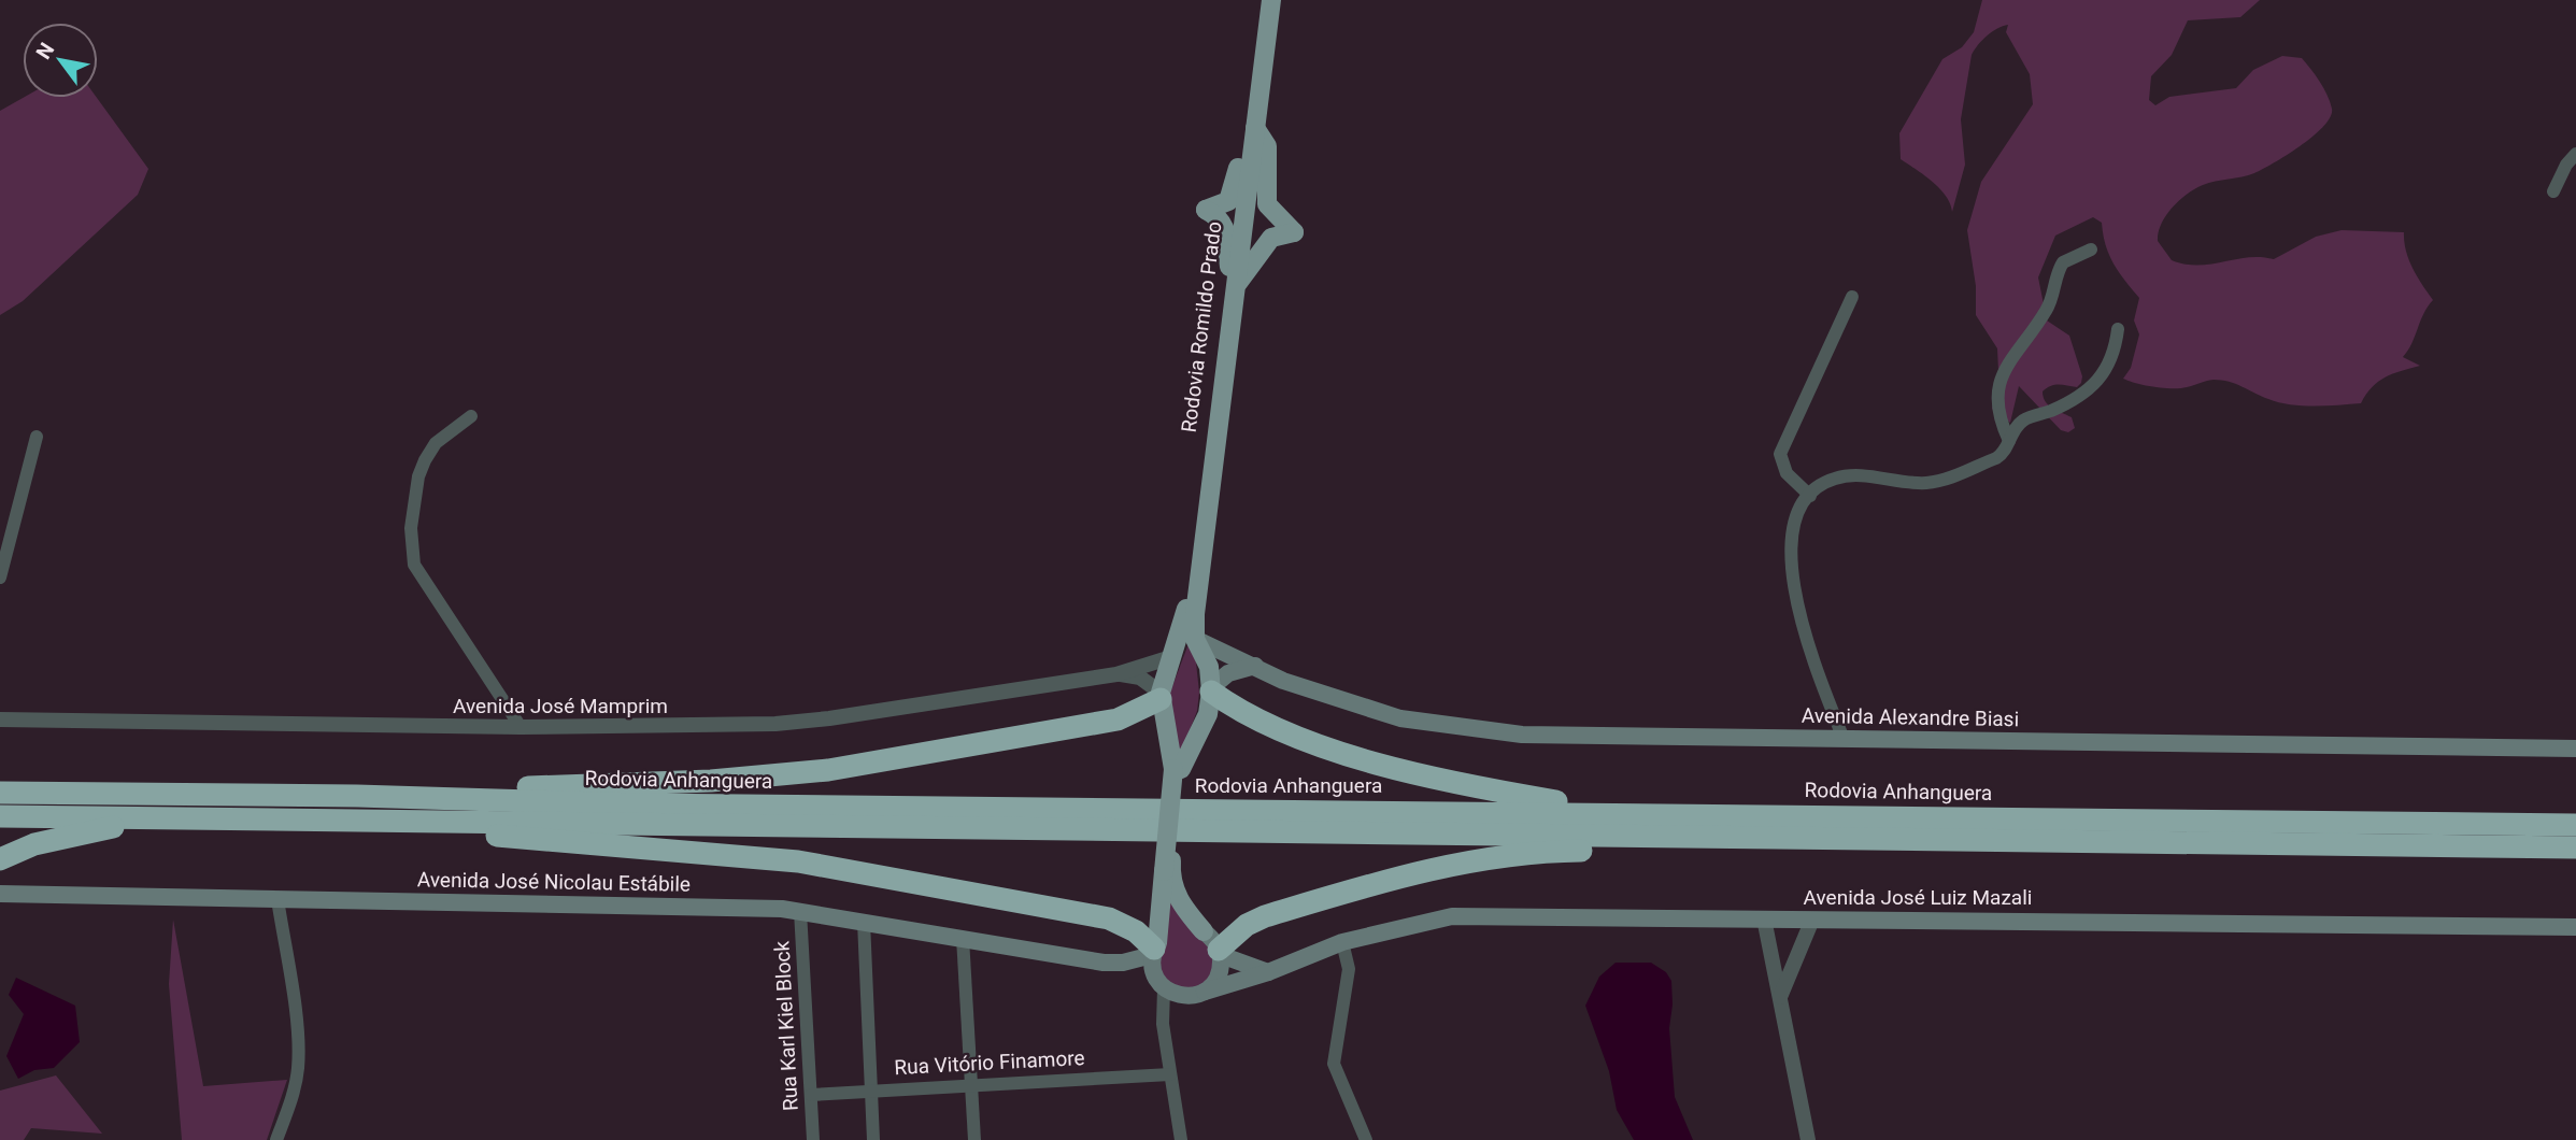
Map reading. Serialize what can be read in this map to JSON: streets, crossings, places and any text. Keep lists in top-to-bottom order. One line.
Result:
{"streets":{"highway":["Rodovia Anhanguera"],"main road":["Rodovia Romildo Prado","Avenida Alexandre Biasi","Avenida José Nicolau Estábile","Avenida José Luiz Mazali"],"street":["Avenida José Mamprim","Rua Karl Kiel Block","Rua Vitório Finamore"]},"crossings":[["Rodovia Romildo Prado","Avenida José Mamprim"],["Rodovia Romildo Prado","Avenida Alexandre Biasi"],["Avenida José Nicolau Estábile","Avenida José Luiz Mazali"],["Avenida José Nicolau Estábile","Rua Karl Kiel Block"],["Rua Karl Kiel Block","Rua Vitório Finamore"]],"north":"top left"}
